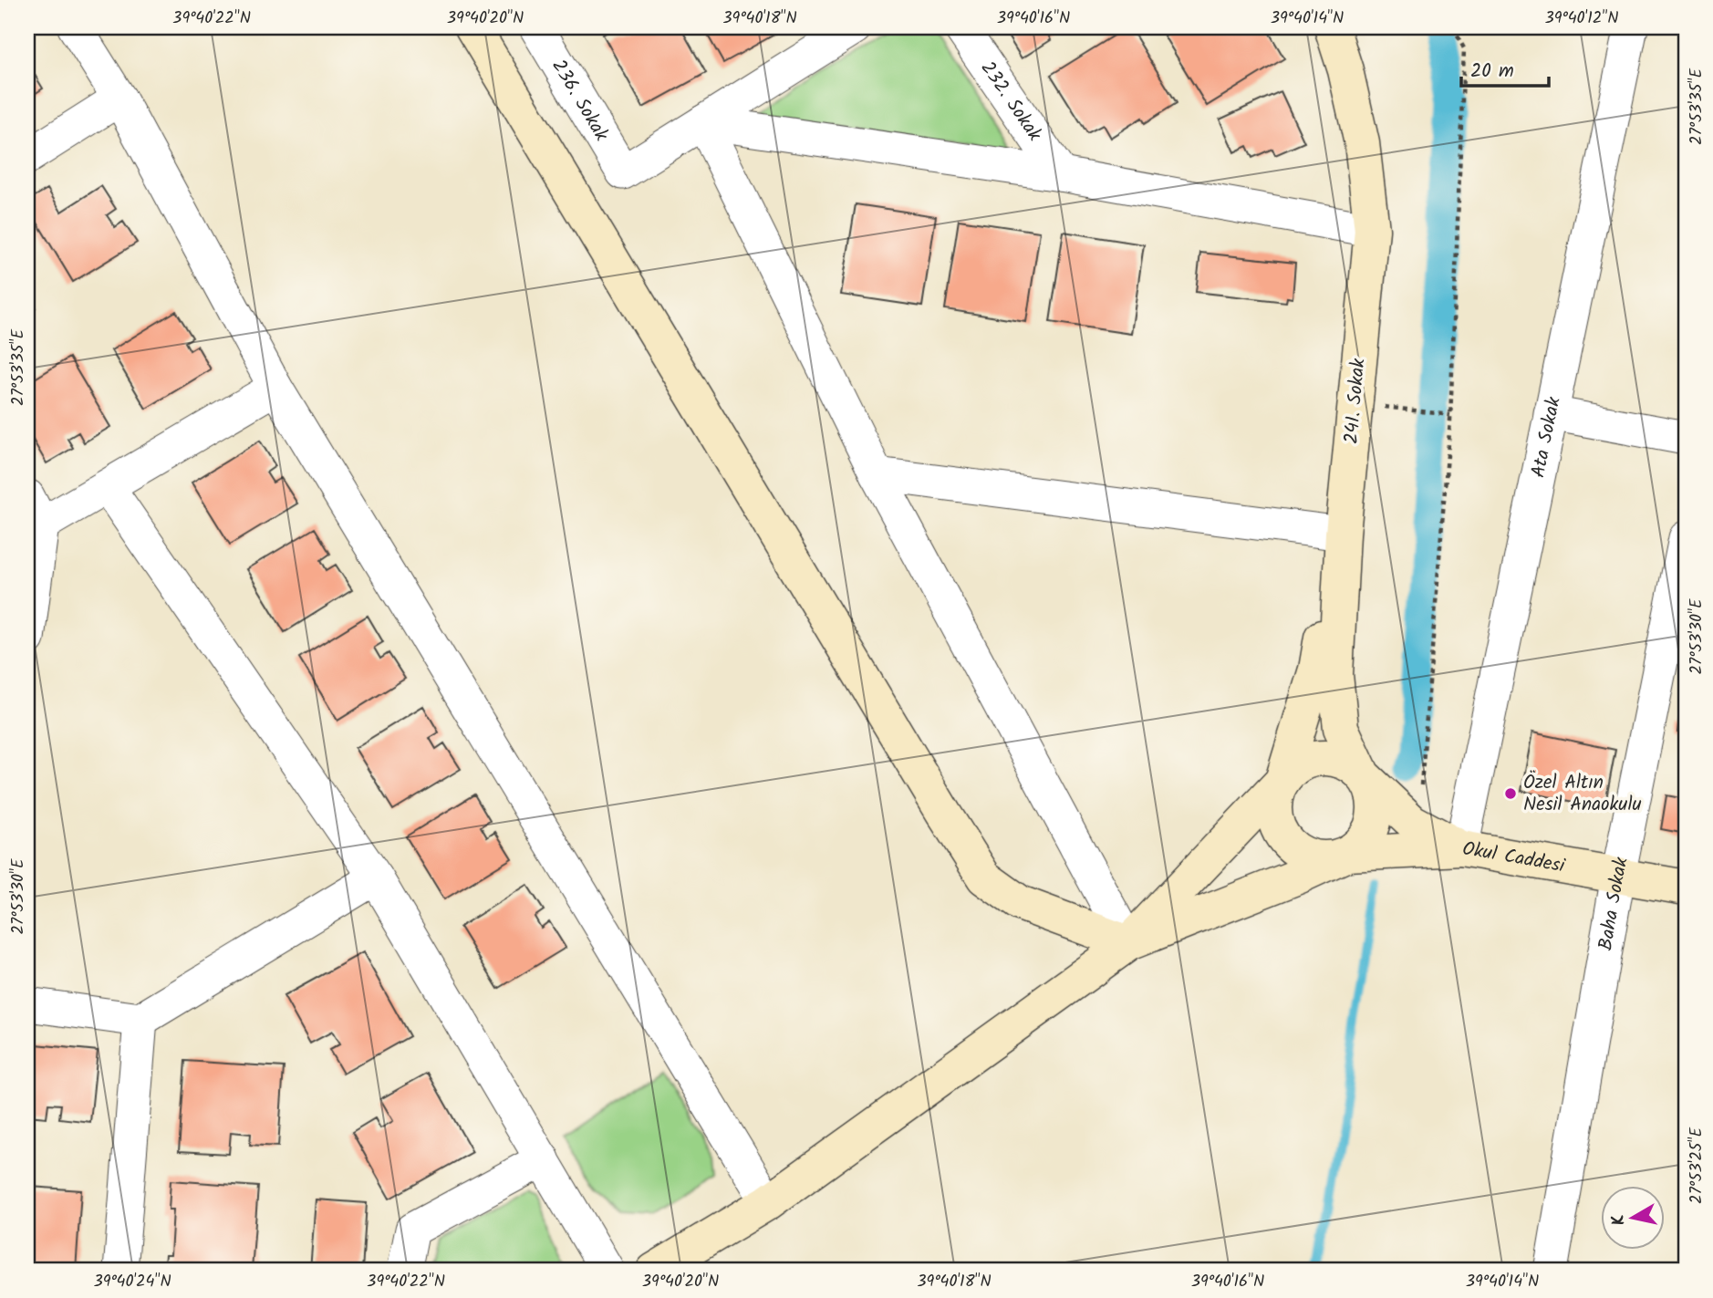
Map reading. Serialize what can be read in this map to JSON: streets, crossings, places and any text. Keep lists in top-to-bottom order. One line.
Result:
{"streets":{"main road":["241. Sokak","Okul Caddesi"],"street":["236. Sokak","232. Sokak","Ata Sokak","Baha Sokak"]},"crossings":[["241. Sokak","Okul Caddesi"],["Ata Sokak","Okul Caddesi"],["Okul Caddesi","Baha Sokak"]],"places":["Özel Altın Nesil Anaokulu"],"scale_bar":"20 m","north":"left","coordinates":["39°40'22\"N","39°40'20\"N","39°40'18\"N","39°40'16\"N","39°40'14\"N","39°40'12\"N","27°53'35\"E","27°53'30\"E","27°53'25\"E","39°40'24\"N"]}
